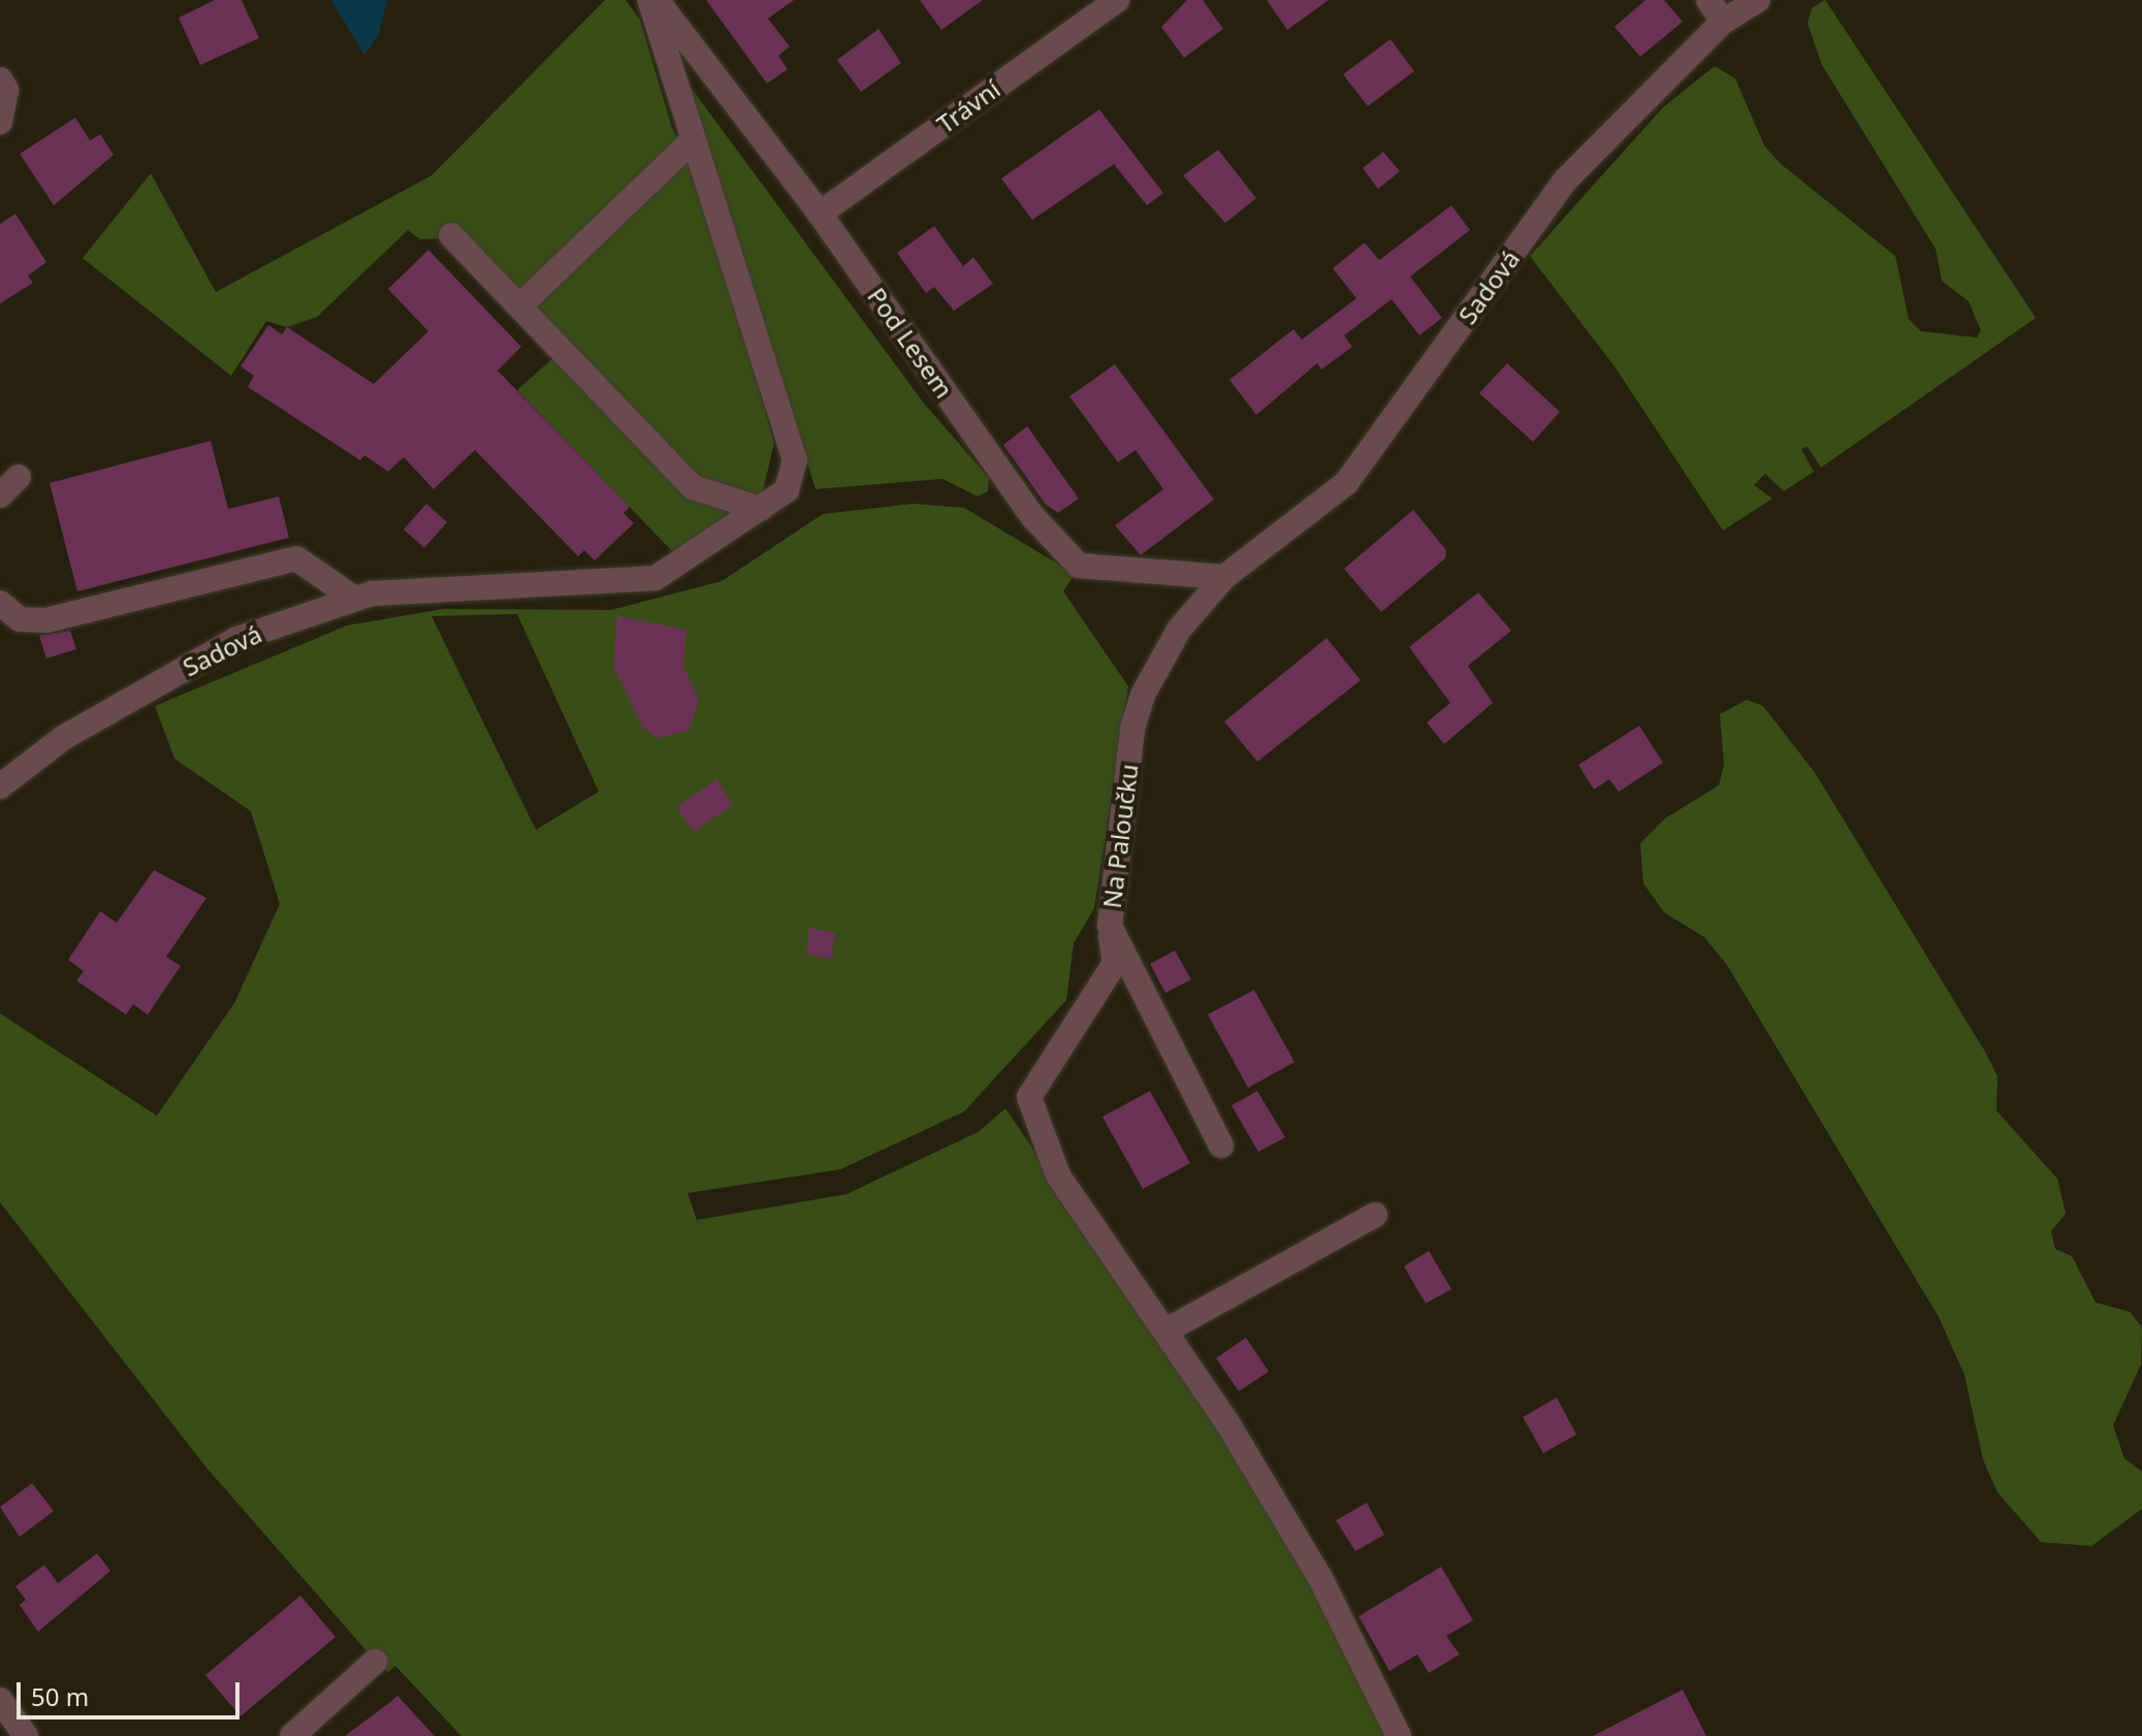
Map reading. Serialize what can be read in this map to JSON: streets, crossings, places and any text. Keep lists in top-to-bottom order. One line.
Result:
{"streets":{"street":["Trávní","Sadová","Pod Lesem","Na Paloučku"]},"crossings":[["Trávní","Pod Lesem"],["Sadová","Pod Lesem"],["Sadová","Na Paloučku"],["Pod Lesem","Na Paloučku"]],"scale_bar":"50 m"}
